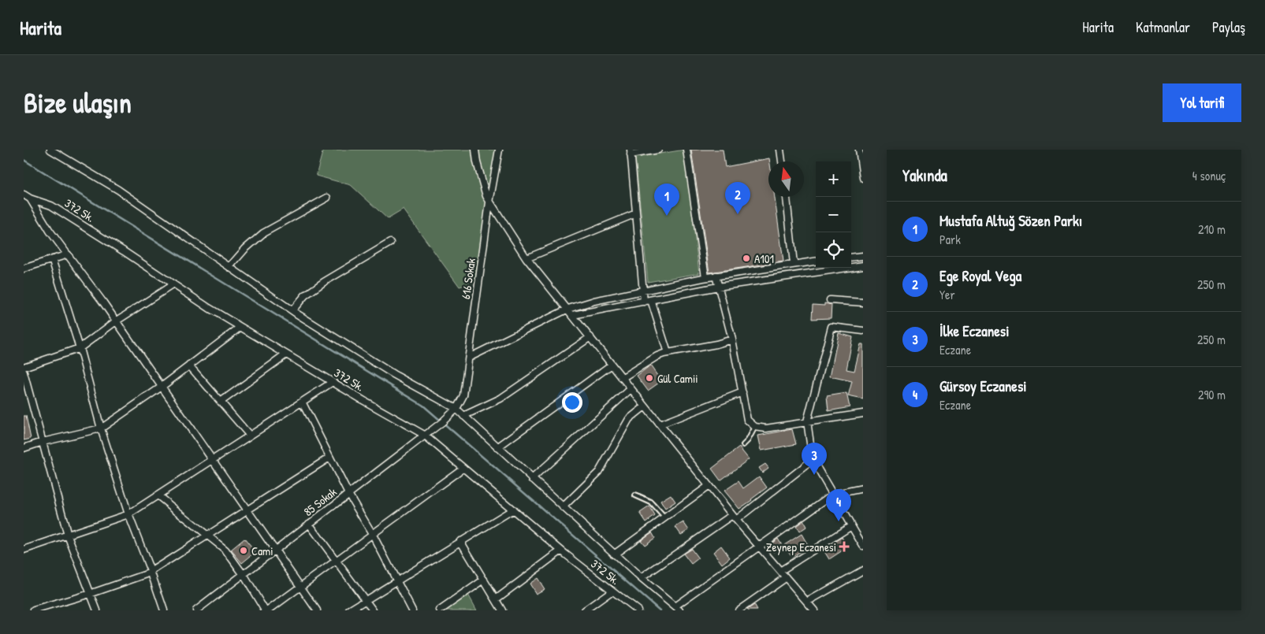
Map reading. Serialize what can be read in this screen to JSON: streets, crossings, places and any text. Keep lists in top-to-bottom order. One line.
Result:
{"streets":{"street":["372 Sk.","616 Sokak","85 Sokak"]},"crossings":[["372 Sk.","85 Sokak"],["616 Sokak","85 Sokak"]],"places":{"other":["A101","Gül Camii","Cami"],"health":["Zeynep Eczanesi"]},"north":"top","page":{"header":"Harita","nav":["Harita","Katmanlar","Paylaş"],"buttons":"Yol tarifi","title":"Bize ulaşın","heading":["Yakında","4 sonuç"],"map_buttons":["+","−"],"pins":["2","1","3","4"],"list":[{"mark":"1","name":"Mustafa Altuğ Sözen Parkı","note":"Park","value":"210 m"},{"mark":"2","name":"Ege Royal Vega","note":"Yer","value":"250 m"},{"mark":"3","name":"İlke Eczanesi","note":"Eczane","value":"250 m"},{"mark":"4","name":"Gürsoy Eczanesi","note":"Eczane","value":"290 m"}]}}
